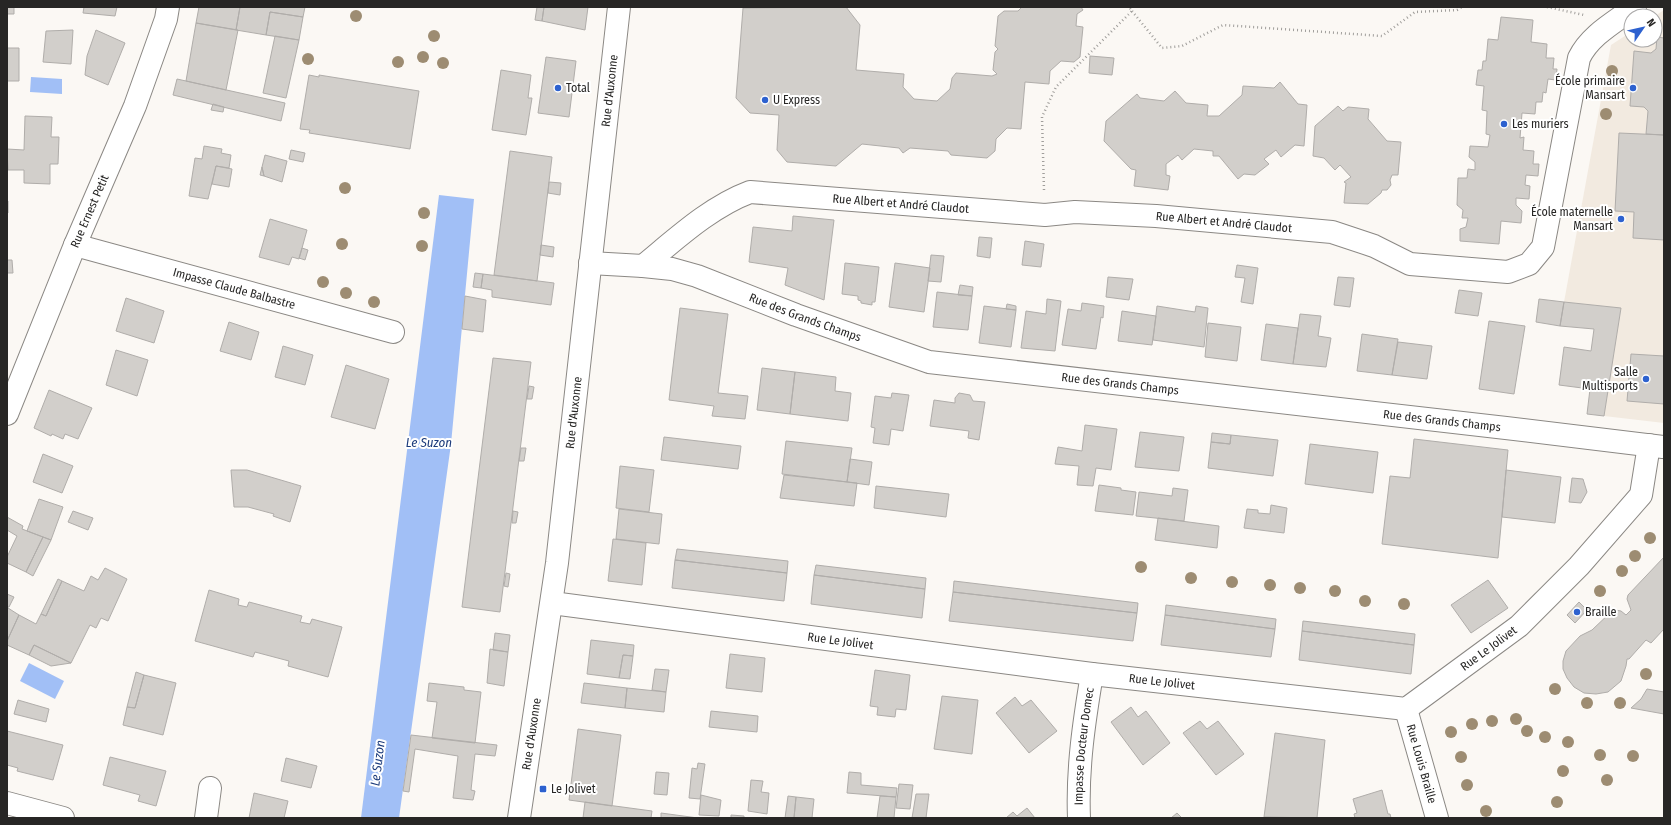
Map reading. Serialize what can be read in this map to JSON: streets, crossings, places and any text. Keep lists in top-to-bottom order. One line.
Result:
{"streets":{"street":["Rue d'Auxonne","Rue Albert et André Claudot","Rue Ernest Petit","Impasse Claude Balbastre","Rue des Grands Champs","Rue Le Jolivet","Impasse Docteur Domec","Rue Louis Braille"]},"crossings":[["Rue d'Auxonne","Rue des Grands Champs"],["Rue d'Auxonne","Rue Le Jolivet"],["Rue Albert et André Claudot","Rue des Grands Champs"],["Rue Ernest Petit","Impasse Claude Balbastre"],["Rue des Grands Champs","Rue Le Jolivet"],["Rue Le Jolivet","Impasse Docteur Domec"],["Rue Le Jolivet","Rue Louis Braille"]],"water":["Le Suzon"],"places":{"other":["Total","École primaire Mansart","U Express","Les muriers","École maternelle Mansart","Salle Multisports","Braille"],"transit":["Le Jolivet"]},"north":"top right"}
